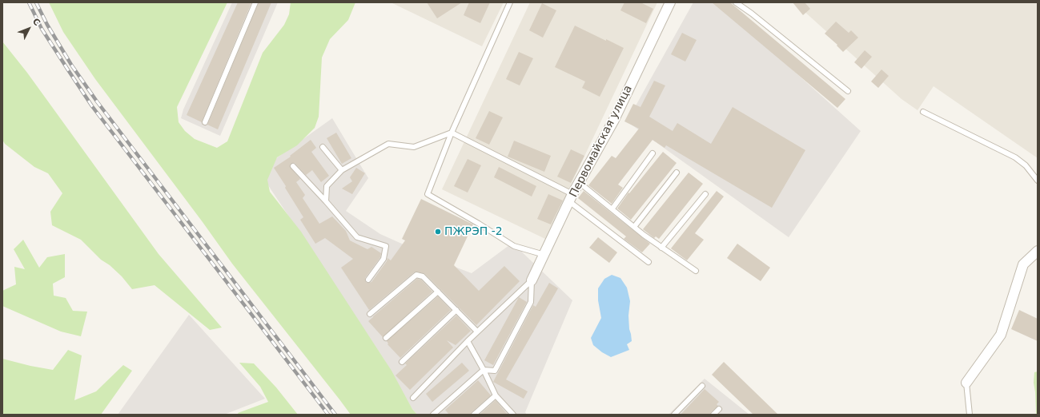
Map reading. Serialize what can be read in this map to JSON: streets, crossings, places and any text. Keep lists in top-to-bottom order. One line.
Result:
{"streets":{"street":["Первомайская улица"]},"places":["ПЖРЭП -2"],"north":"top right"}
